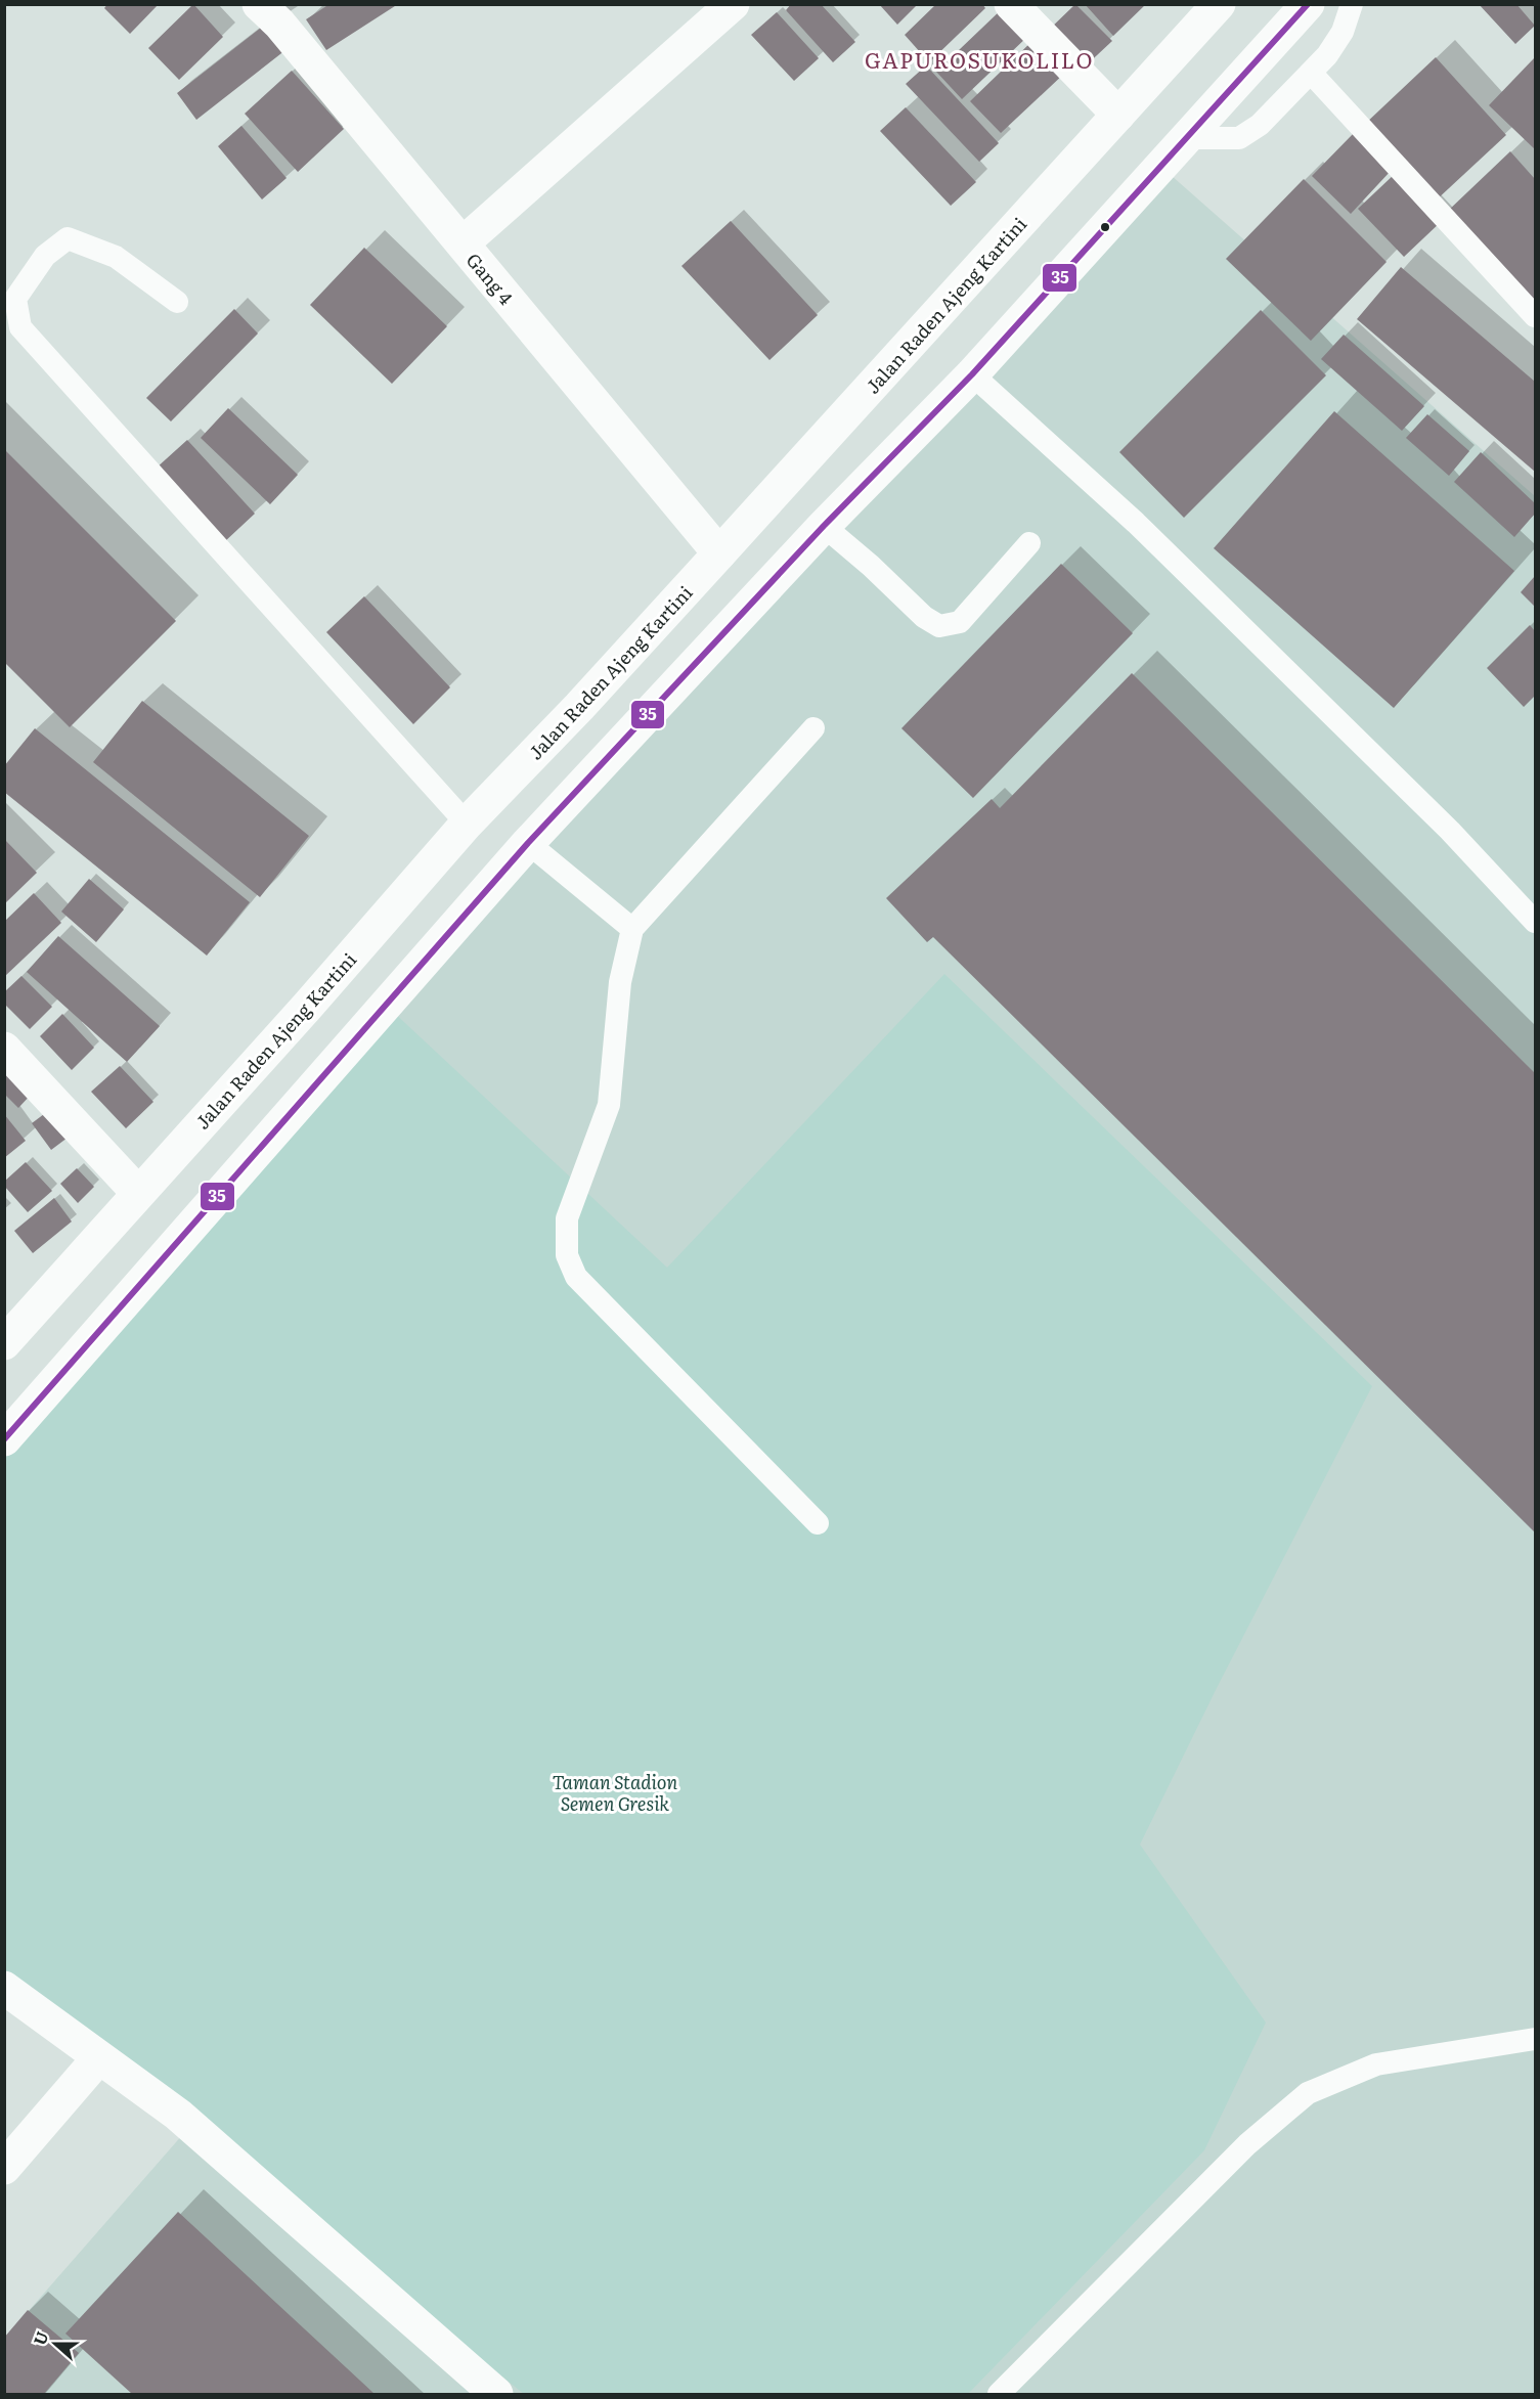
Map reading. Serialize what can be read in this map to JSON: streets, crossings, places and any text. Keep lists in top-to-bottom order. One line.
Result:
{"streets":{"main road":["Gang 4","Jalan Raden Ajeng Kartini"]},"crossings":[["Gang 4","Jalan Raden Ajeng Kartini"]],"districts":["GAPUROSUKOLILO"],"parks":["Taman Stadion Semen Gresik"],"lines":["transit line 35"],"north":"left"}
